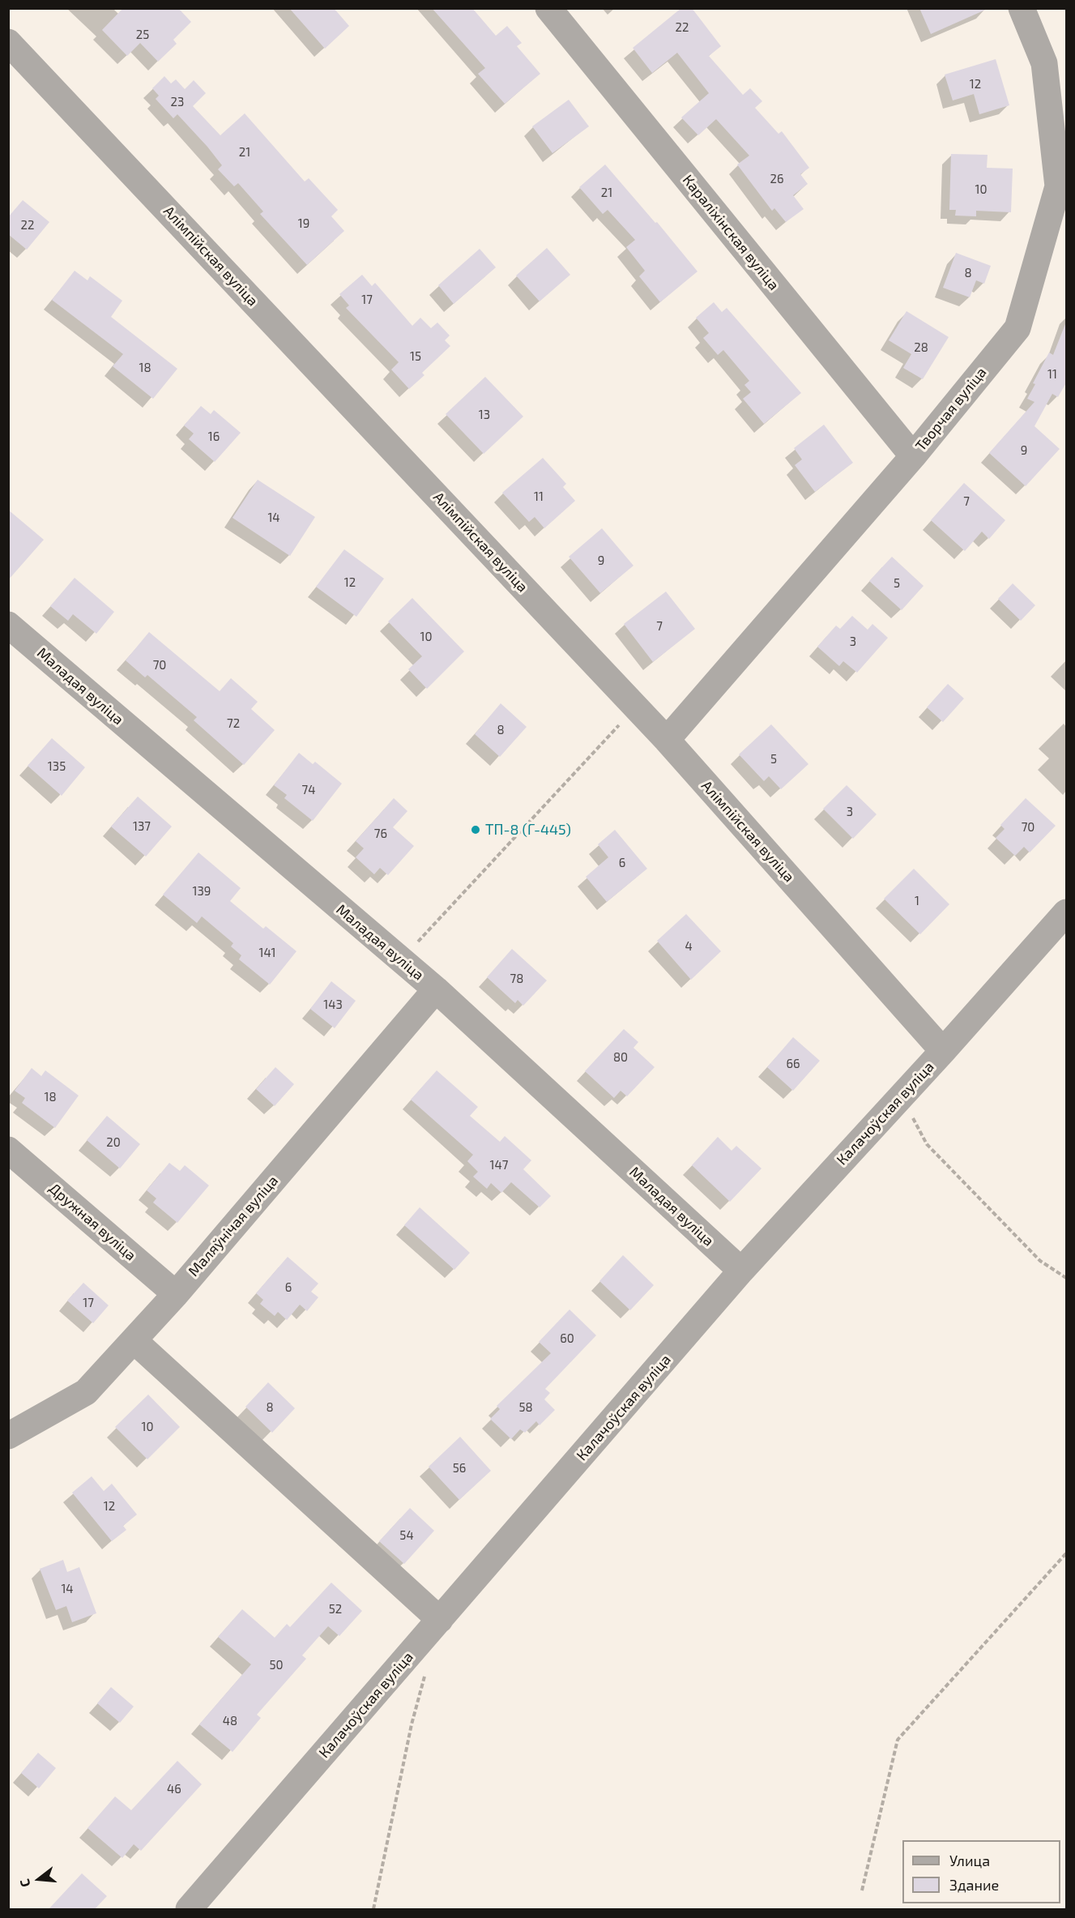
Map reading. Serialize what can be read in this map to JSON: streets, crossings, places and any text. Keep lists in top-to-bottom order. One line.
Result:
{"streets":{"street":["Караліхінская вуліца","Алімпійская вуліца","Творчая вуліца","Маладая вуліца","Калачоўская вуліца","Дружная вуліца","Маляўнічая вуліца"]},"crossings":[["Караліхінская вуліца","Творчая вуліца"],["Алімпійская вуліца","Творчая вуліца"],["Алімпійская вуліца","Калачоўская вуліца"],["Маладая вуліца","Калачоўская вуліца"],["Маладая вуліца","Маляўнічая вуліца"],["Дружная вуліца","Маляўнічая вуліца"]],"places":["ТП-8 (Г-445)"],"house_numbers":["22","25","12","23","21","26","10","21","19","22","8","17","28","15","18","11","13","16","9","11","7","14","9","12","5","7","10","3","70","72","8","5","135","74","3","137","70","76","6","139","1","4","141","78","143","80","66","18","20","147","6","17","60","8","58","10","56","12","54","14","52","50","48","46"],"legend":["Улица","Здание"],"north":"left"}
